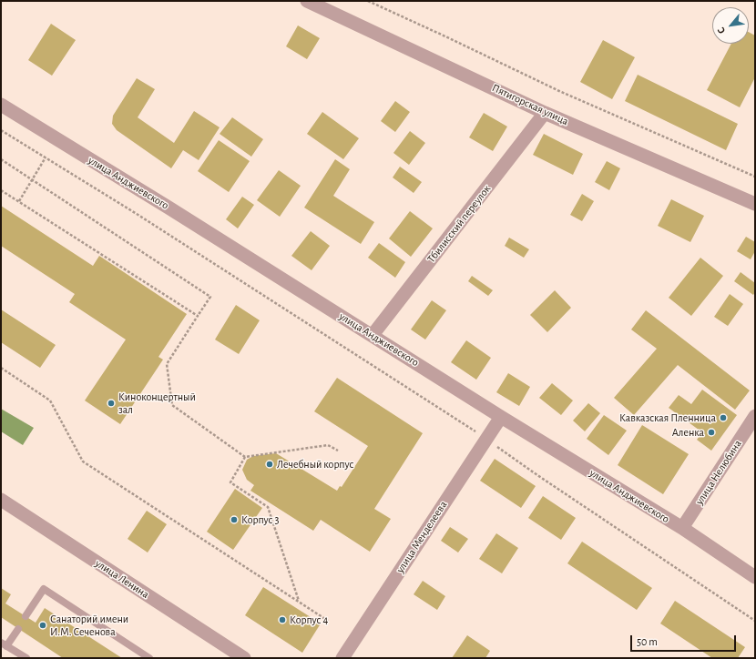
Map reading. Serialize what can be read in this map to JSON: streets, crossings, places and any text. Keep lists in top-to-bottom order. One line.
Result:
{"streets":{"street":["Пятигорская улица","улица Анджиевского","Тбилисский переулок","улица Нелюбина","улица Менделеева","улица Ленина"]},"crossings":[["Пятигорская улица","Тбилисский переулок"],["улица Анджиевского","Тбилисский переулок"],["улица Анджиевского","улица Нелюбина"],["улица Анджиевского","улица Менделеева"]],"places":["Киноконцертный зал","Кавказская Пленница","Аленка","Лечебный корпус","Корпус 3","Корпус 4","Санаторий имени И.М. Сеченова"],"scale_bar":"50 m","north":"bottom left"}
